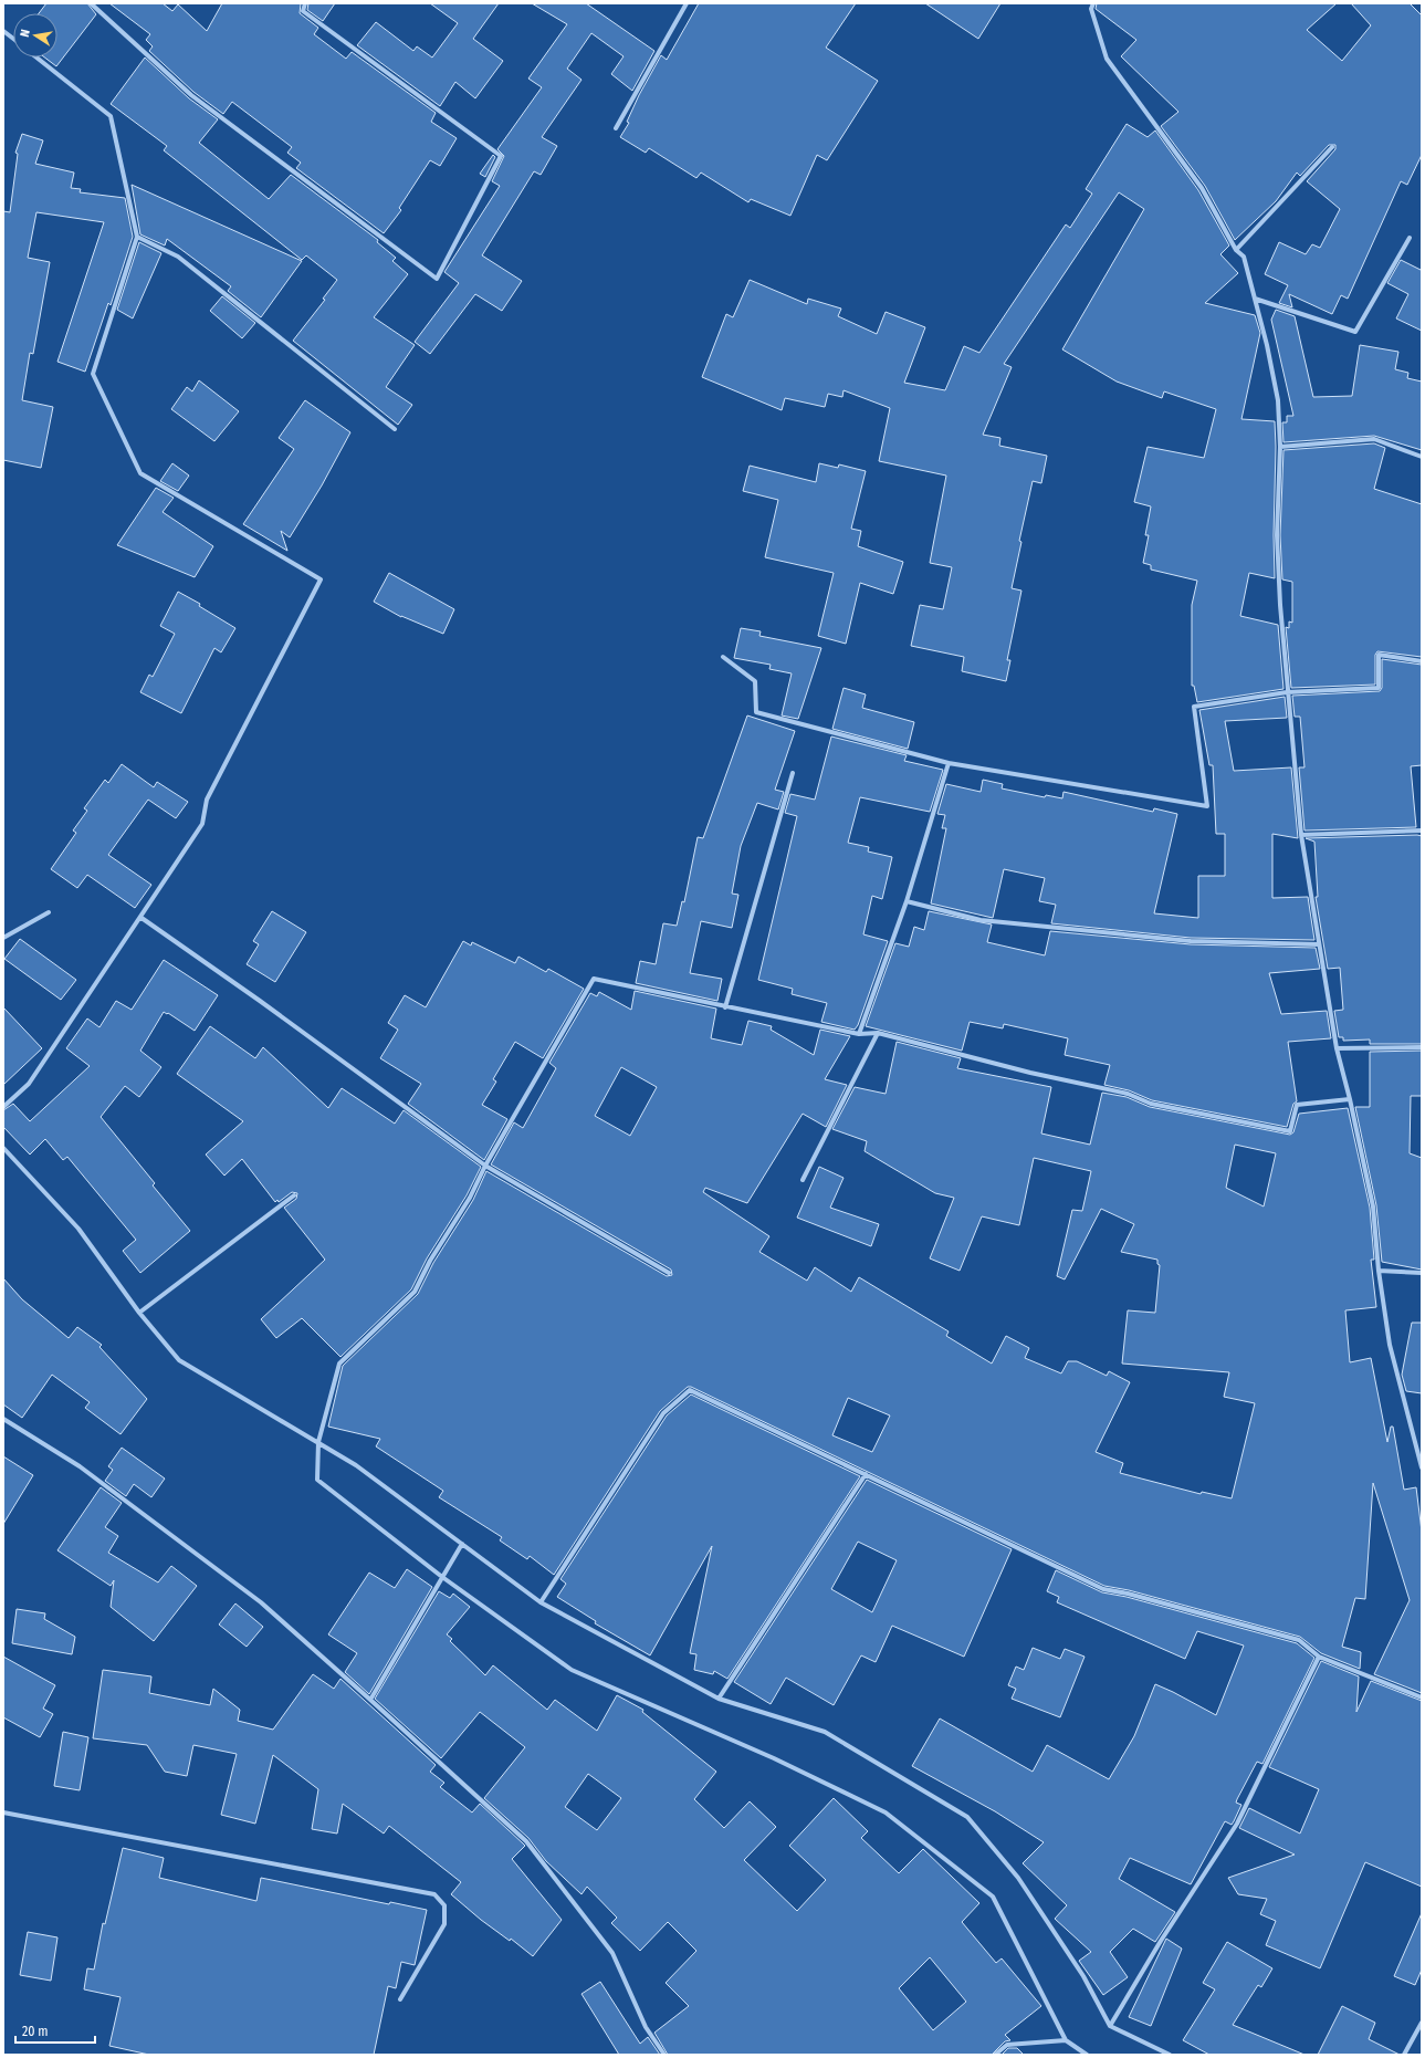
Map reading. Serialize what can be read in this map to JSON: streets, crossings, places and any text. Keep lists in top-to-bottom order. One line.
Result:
{"scale_bar":"20 m","north":"left"}
